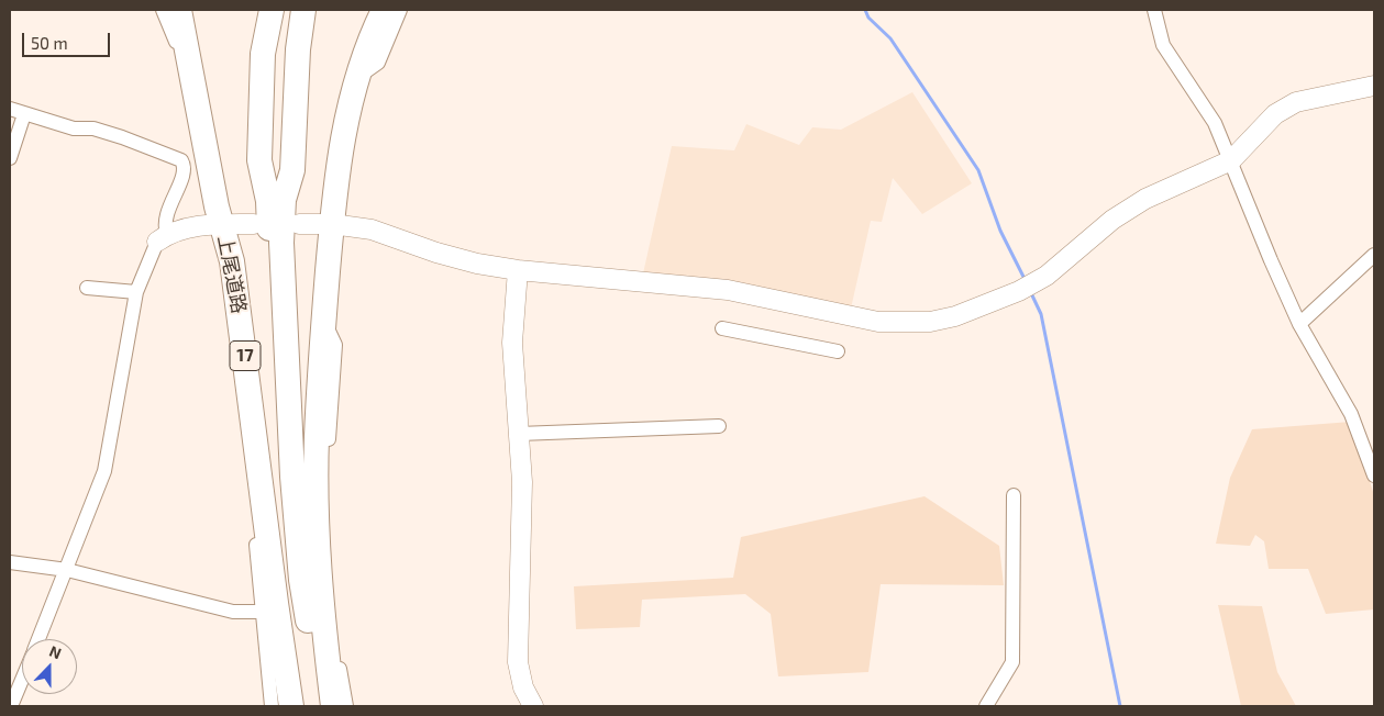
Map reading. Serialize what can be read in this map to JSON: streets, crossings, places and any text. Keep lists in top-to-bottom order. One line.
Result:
{"streets":{"highway":["上尾道路","17"]},"scale_bar":"50 m","north":"top"}
